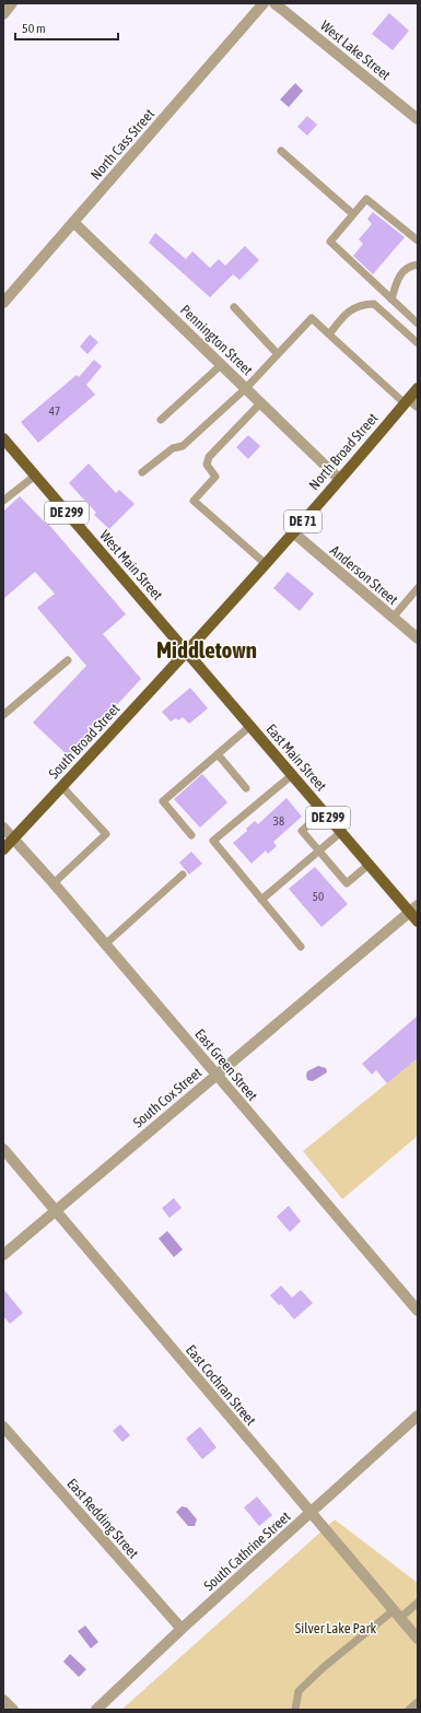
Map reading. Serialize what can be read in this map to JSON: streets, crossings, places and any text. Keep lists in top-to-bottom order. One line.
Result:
{"streets":{"main road":["North Broad Street","DE 299","DE 71","West Main Street","South Broad Street","East Main Street"],"street":["West Lake Street","North Cass Street","Pennington Street","Anderson Street","East Green Street","South Cox Street","East Cochran Street","East Redding Street","South Cathrine Street"]},"crossings":[["North Cass Street","Pennington Street"],["Pennington Street","North Broad Street"],["North Broad Street","West Main Street"],["North Broad Street","Anderson Street"],["North Broad Street","South Broad Street"],["North Broad Street","East Main Street"],["West Main Street","South Broad Street"],["West Main Street","East Main Street"],["South Broad Street","East Main Street"],["South Broad Street","East Green Street"],["East Main Street","South Cox Street"],["East Green Street","South Cox Street"],["South Cox Street","East Cochran Street"],["East Cochran Street","South Cathrine Street"],["East Redding Street","South Cathrine Street"]],"districts":["Middletown"],"parks":["Silver Lake Park"],"house_numbers":["47","38","50"],"scale_bar":"50 m"}
